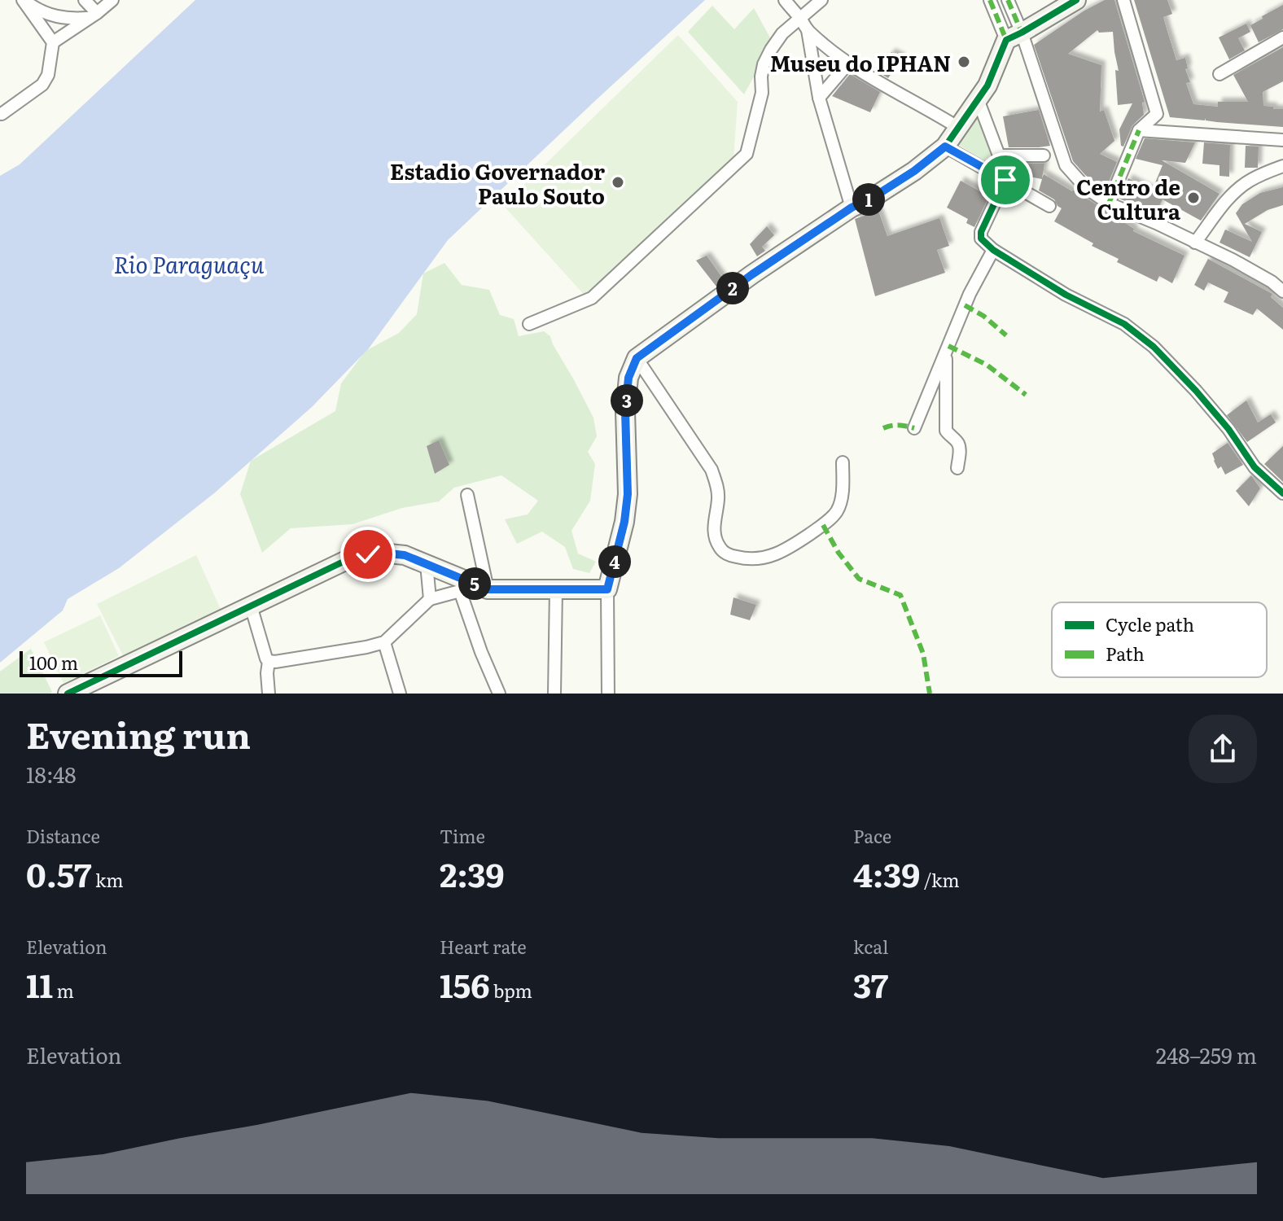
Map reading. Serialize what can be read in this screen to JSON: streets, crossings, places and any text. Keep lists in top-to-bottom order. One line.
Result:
{"water":["Rio Paraguaçu"],"places":["Museu do IPHAN","Estadio Governador Paulo Souto","Centro de Cultura"],"legend":["Cycle path","Path"],"scale_bar":"100 m","page":{"pins":["1","2","3","4","5"],"scale":"100 m","heading":["Evening run","18:48"],"stats":[["Distance","0.57 km"],["Time","2:39"],["Pace","4:39 /km"],["Elevation","11 m"],["Heart rate","156 bpm"],["kcal","37"]],"chart":["Elevation","248–259 m"]}}
